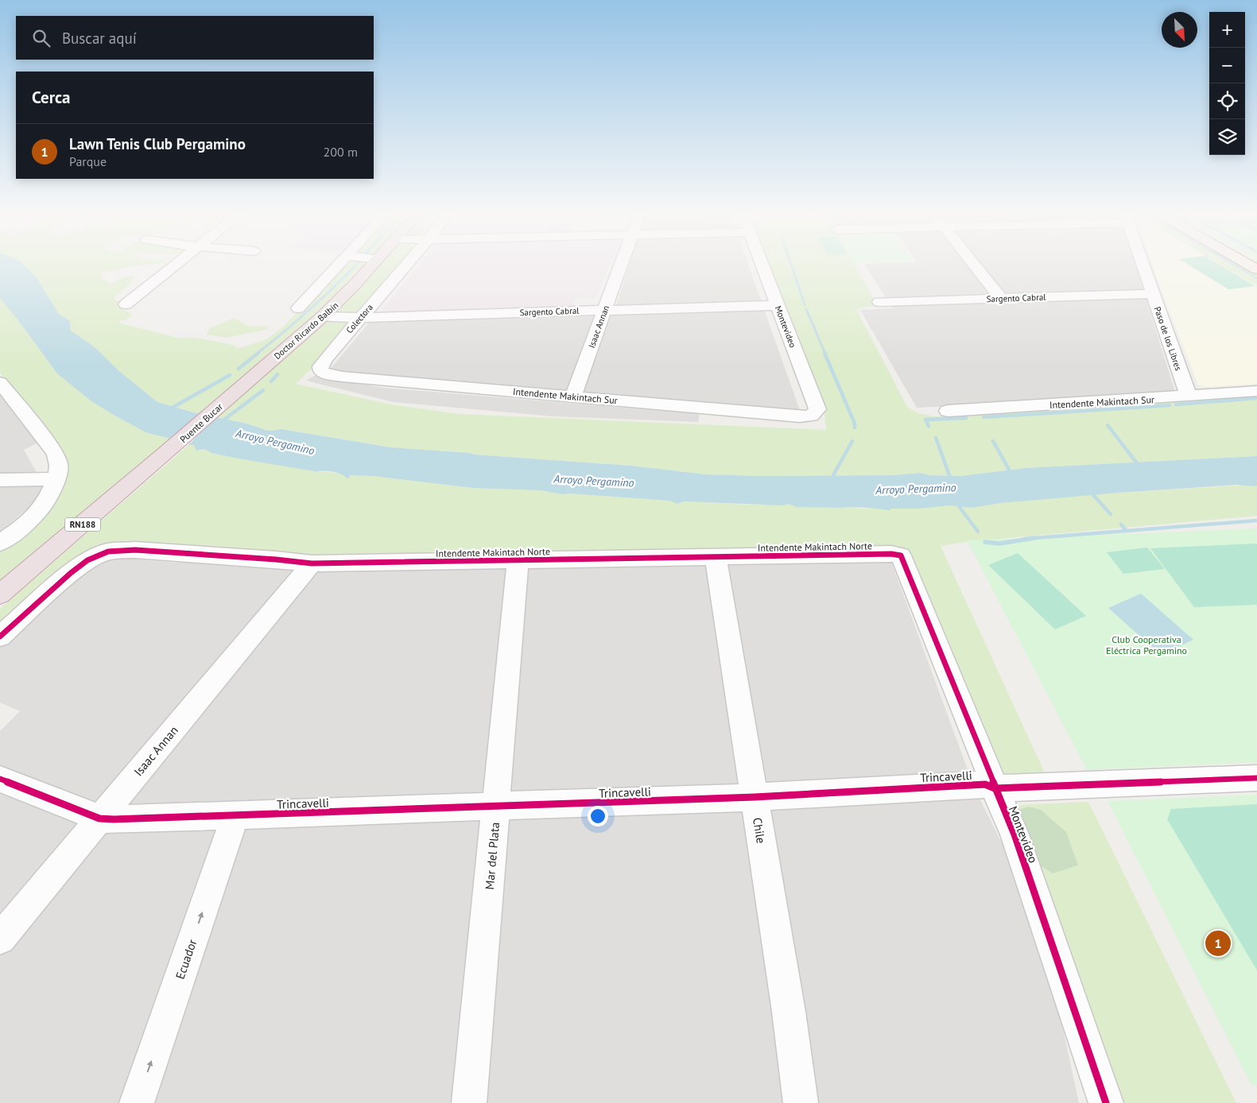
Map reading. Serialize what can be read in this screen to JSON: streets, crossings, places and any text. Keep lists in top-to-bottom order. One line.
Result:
{"streets":{"highway":["Doctor Ricardo Balbín","Puente Bucar","RN188"],"street":["Sargento Cabral","Colectora","Isaac Annan","Montevideo","Paso de los Libres","Intendente Makintach Sur","Intendente Makintach Norte","Trincavelli","Chile","Mar del Plata","Ecuador"]},"crossings":[["Sargento Cabral","Colectora"],["Sargento Cabral","Isaac Annan"],["Sargento Cabral","Montevideo"],["Sargento Cabral","Doctor Ricardo Balbín"],["Sargento Cabral","Paso de los Libres"],["Colectora","Intendente Makintach Sur"],["Isaac Annan","Intendente Makintach Sur"],["Isaac Annan","Intendente Makintach Norte"],["Isaac Annan","Trincavelli"],["Montevideo","Intendente Makintach Sur"],["Montevideo","Intendente Makintach Norte"],["Montevideo","Trincavelli"],["Doctor Ricardo Balbín","Puente Bucar"],["Paso de los Libres","Intendente Makintach Sur"],["Intendente Makintach Norte","Chile"],["Intendente Makintach Norte","Mar del Plata"],["Trincavelli","Chile"],["Trincavelli","Mar del Plata"],["Trincavelli","Ecuador"]],"one_way":["Ecuador"],"water":["Arroyo Pergamino"],"parks":["Club Cooperativa Eléctrica Pergamino"],"north":"bottom right","page":{"map_buttons":["+","−"],"search":"Buscar aquí","heading":"Cerca","list":[{"mark":"1","name":"Lawn Tenis Club Pergamino","note":"Parque","value":"200 m"}],"pins":"1"}}
